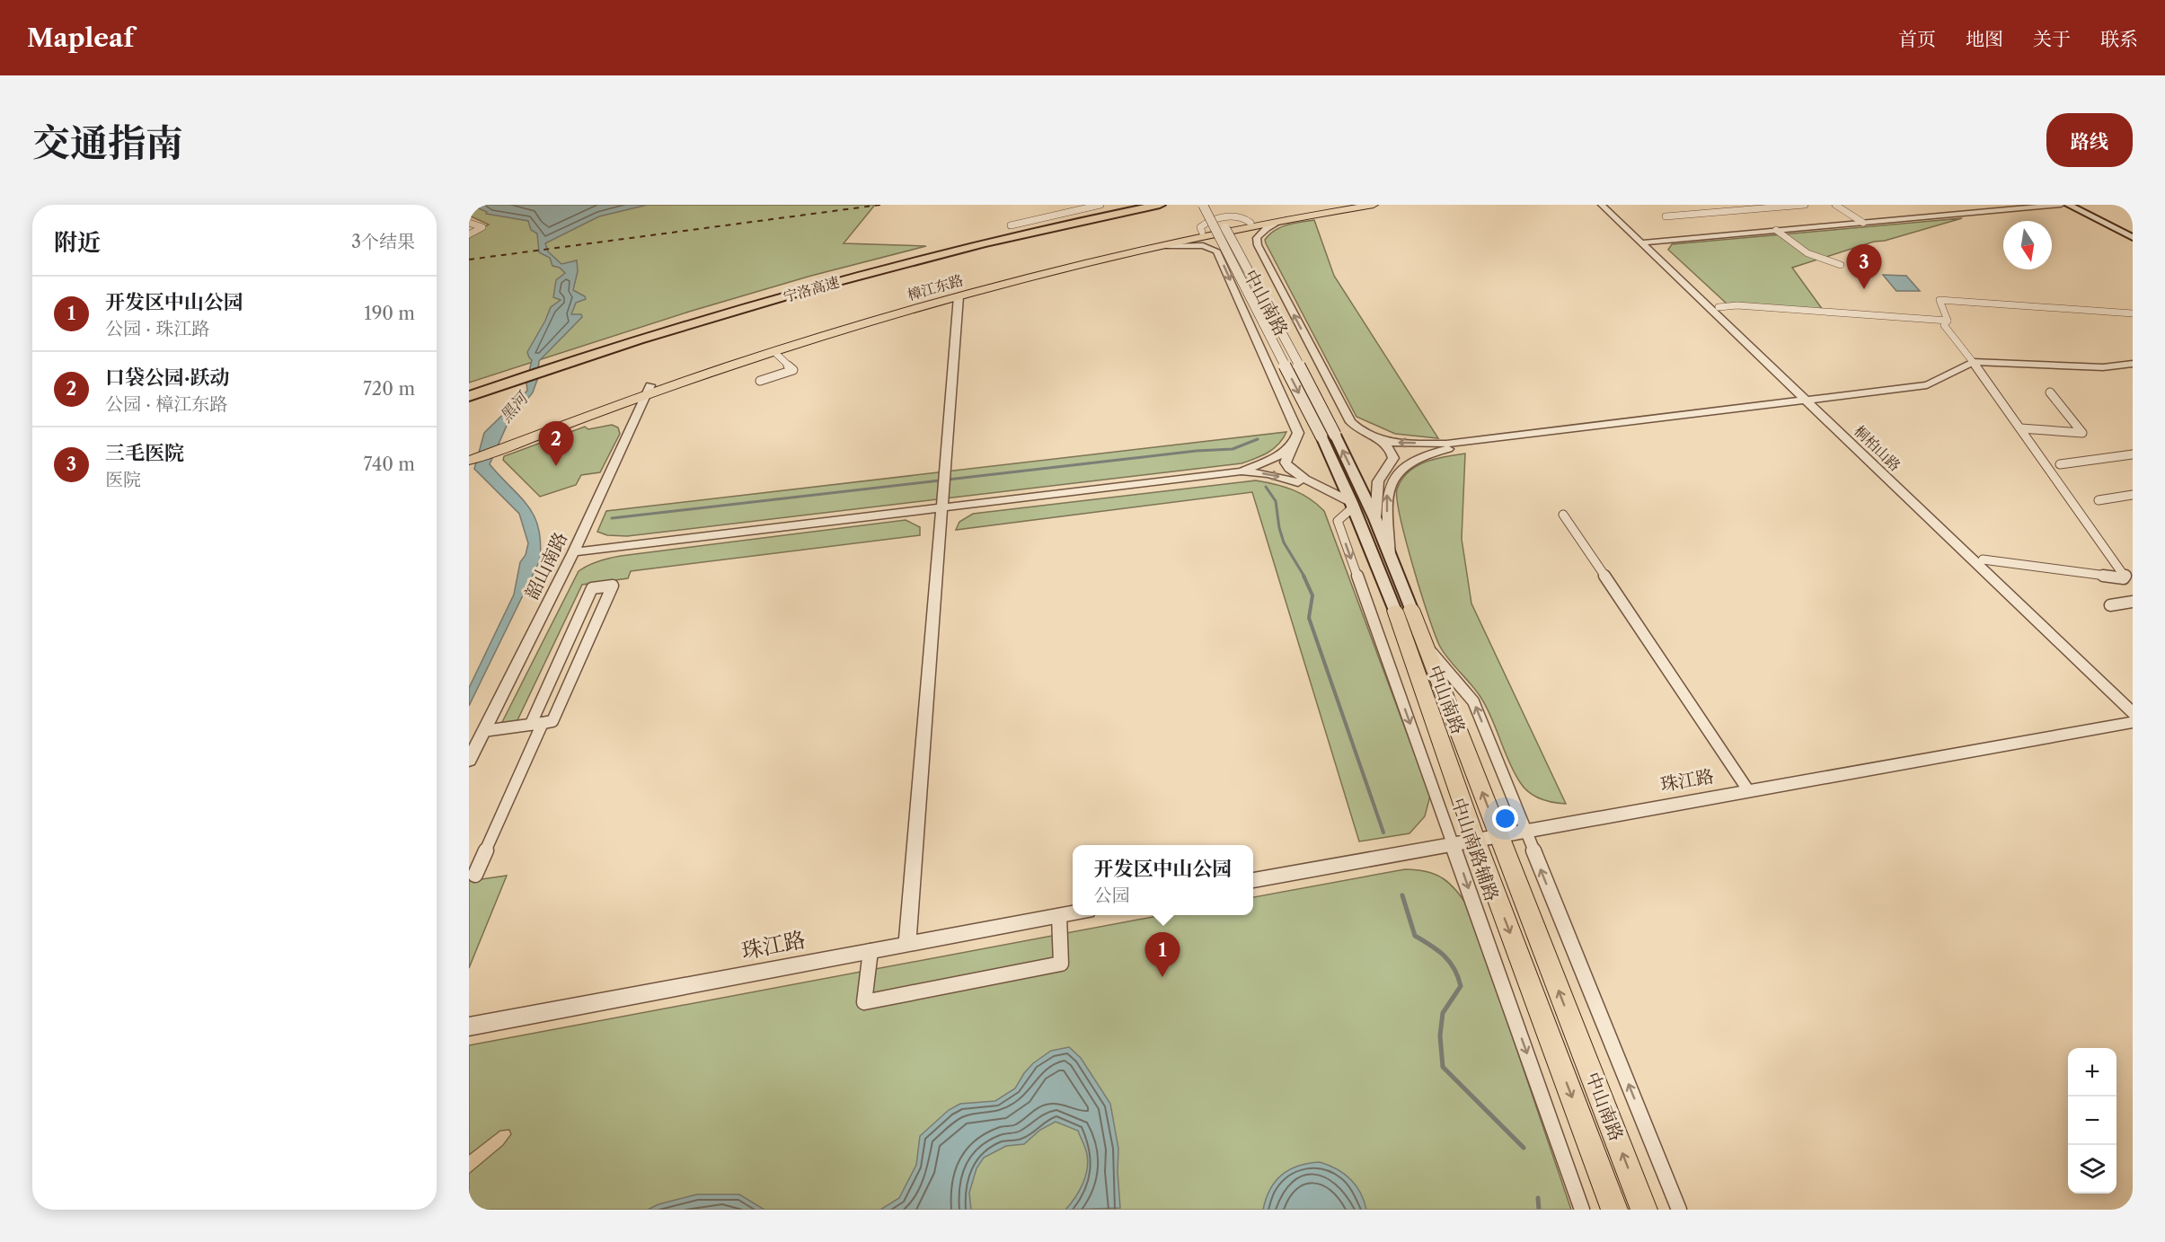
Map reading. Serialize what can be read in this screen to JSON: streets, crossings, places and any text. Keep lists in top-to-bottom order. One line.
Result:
{"streets":{"highway":["宁洛高速"],"main road":["樟江东路","中山南路"],"street":["桐柏山路","韶山南路","珠江路","中山南路辅路"]},"crossings":[["樟江东路","韶山南路"],["中山南路","珠江路"],["中山南路","中山南路辅路"],["珠江路","中山南路辅路"]],"water":["黑河"],"north":"bottom","page":{"header":"Mapleaf","nav":["首页","地图","关于","联系"],"title":"交通指南","buttons":"路线","heading":["附近","3个结果"],"pins":["3","2","1"],"list":[{"mark":"1","name":"开发区中山公园","note":"公园 · 珠江路","value":"190 m"},{"mark":"2","name":"口袋公园·跃动","note":"公园 · 樟江东路","value":"720 m"},{"mark":"3","name":"三毛医院","note":"医院","value":"740 m"}],"popup":["开发区中山公园","公园"],"map_buttons":["+","−"]}}
